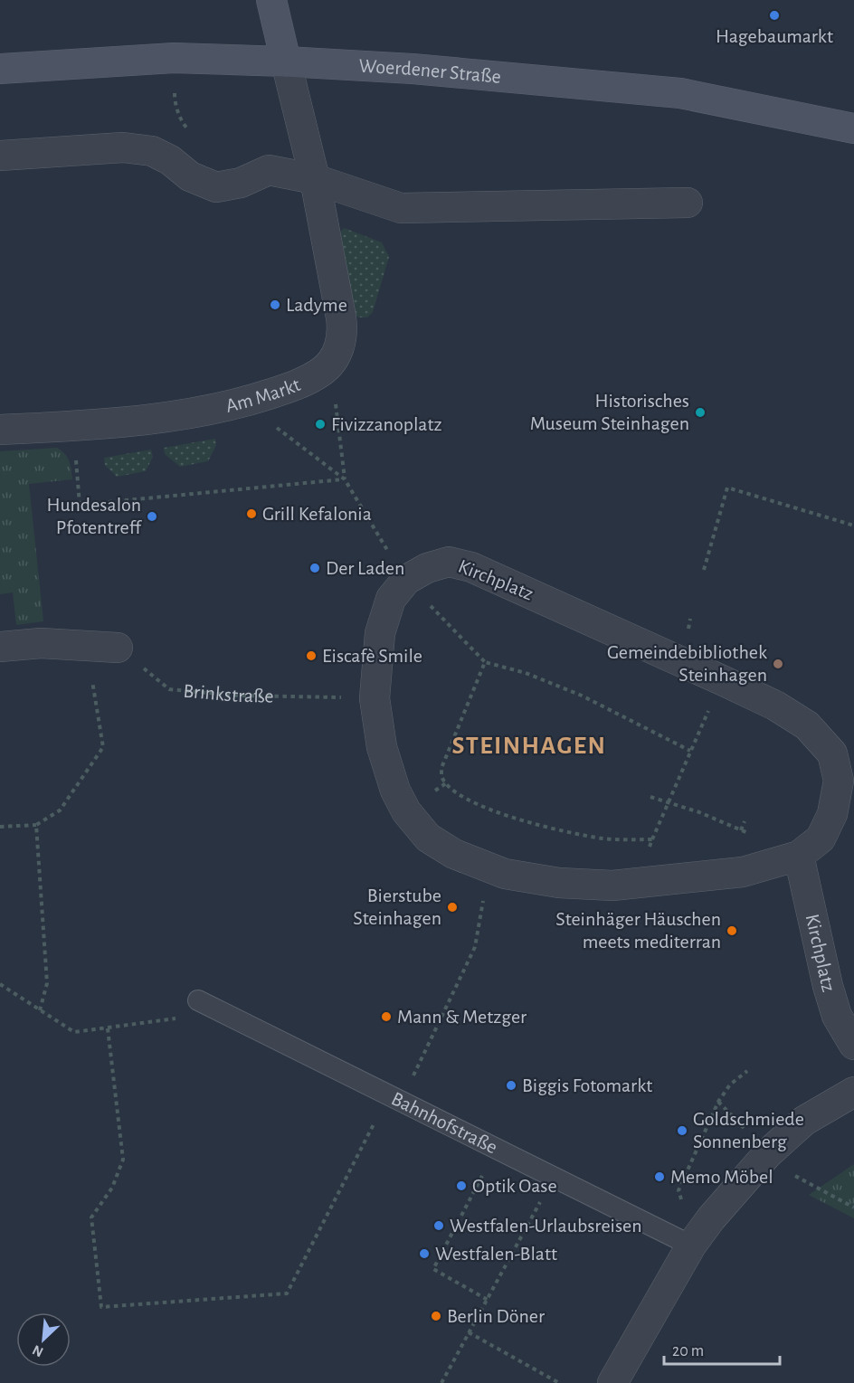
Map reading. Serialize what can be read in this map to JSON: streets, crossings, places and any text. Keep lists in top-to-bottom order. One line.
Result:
{"streets":{"main road":["Woerdener Straße"],"street":["Am Markt","Kirchplatz"],"lane":["Bahnhofstraße"],"path":["Brinkstraße"]},"crossings":[["Kirchplatz","Brinkstraße"]],"districts":["STEINHAGEN"],"places":["Hagebaumarkt","Ladyme","Historisches Museum Steinhagen","Fivizzanoplatz","Grill Kefalonia","Hundesalon Pfotentreff","Der Laden","Eiscafè Smile","Gemeindebibliothek Steinhagen","Bierstube Steinhagen","Steinhäger Häuschen meets mediterran","Mann & Metzger","Biggis Fotomarkt","Goldschmiede Sonnenberg","Memo Möbel","Optik Oase","Westfalen-Urlaubsreisen","Westfalen-Blatt","Berlin Döner"],"scale_bar":"20 m","north":"bottom left"}
